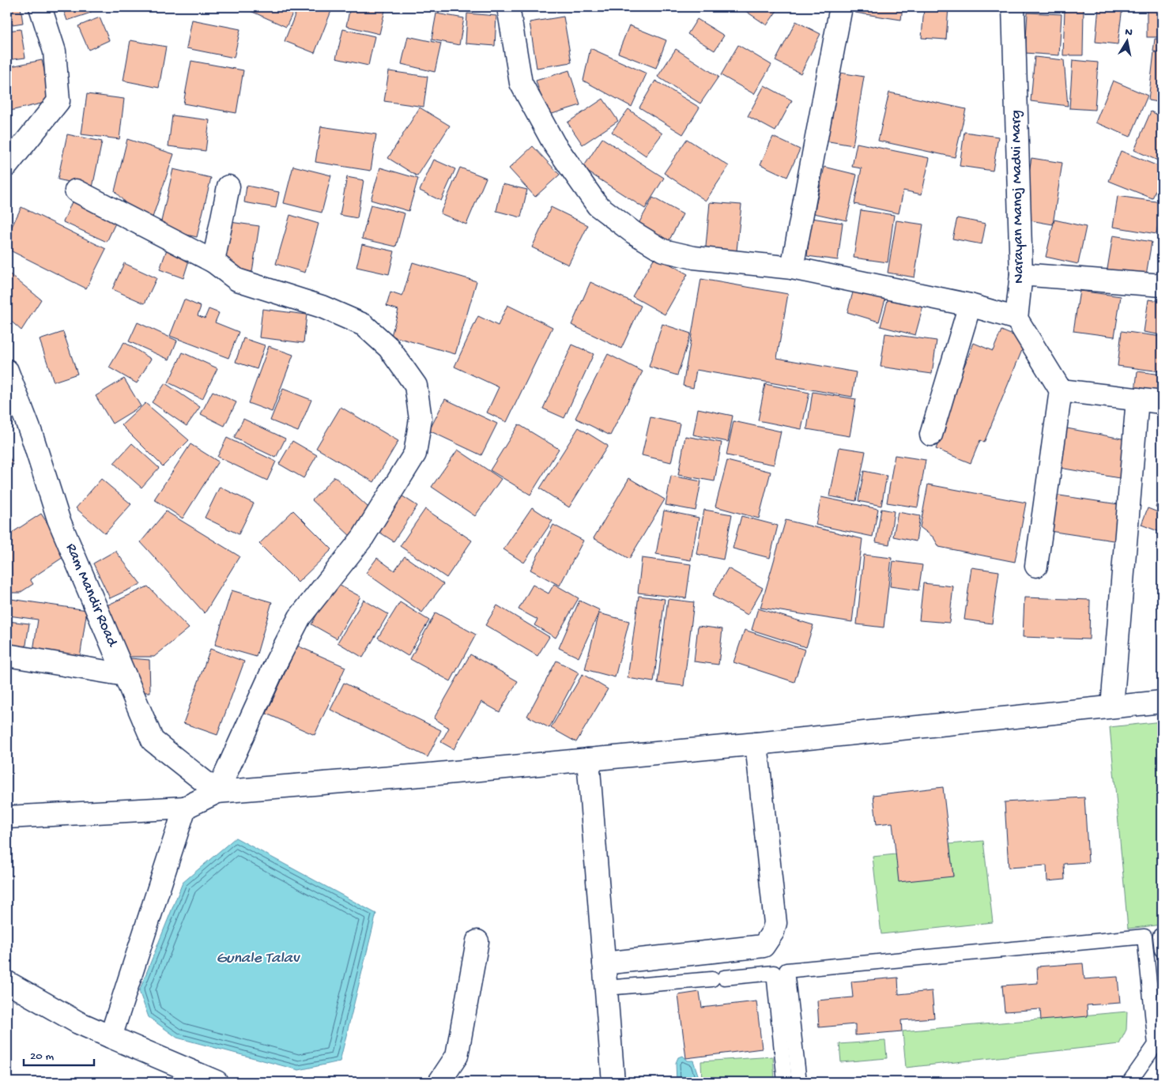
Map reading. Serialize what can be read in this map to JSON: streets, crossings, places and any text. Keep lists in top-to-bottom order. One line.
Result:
{"streets":{"street":["Narayan Manoj Madvi Marg","Ram Mandir Road"]},"water":["Gunale Talav"],"scale_bar":"20 m","north":"top"}
